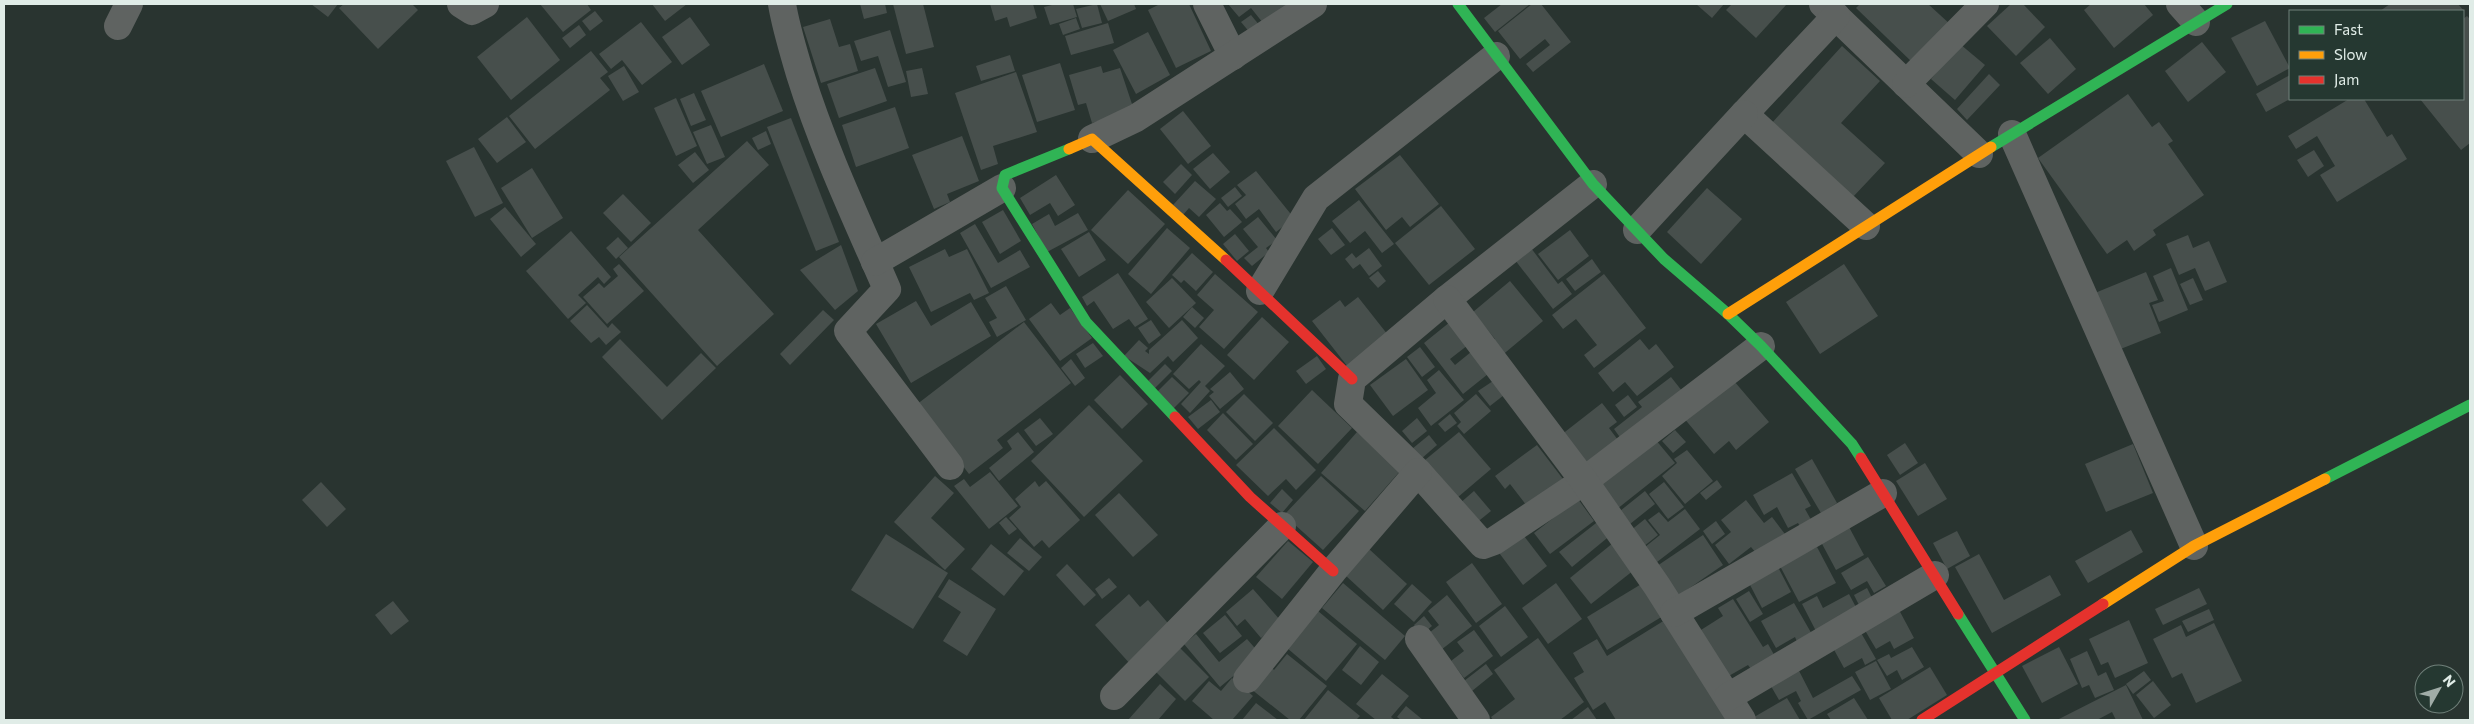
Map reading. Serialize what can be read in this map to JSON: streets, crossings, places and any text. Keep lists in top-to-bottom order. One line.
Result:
{"legend":["Fast","Slow","Jam"],"north":"top right"}
